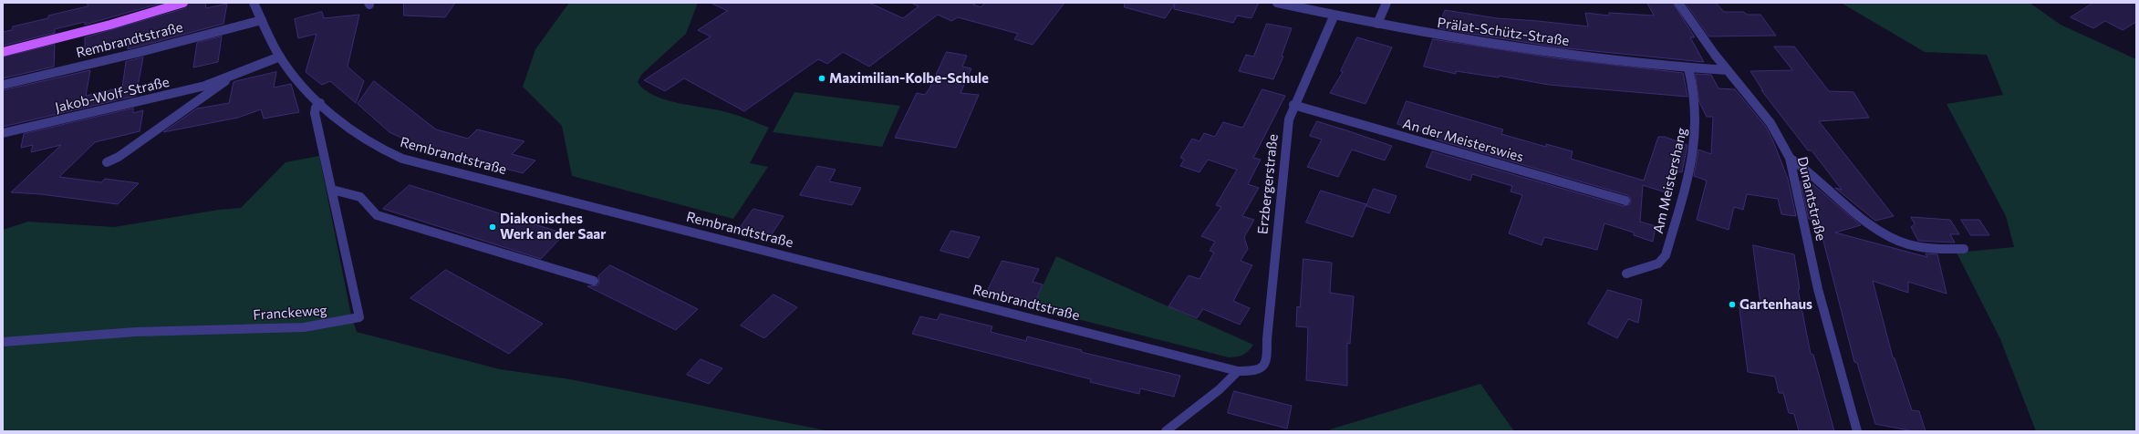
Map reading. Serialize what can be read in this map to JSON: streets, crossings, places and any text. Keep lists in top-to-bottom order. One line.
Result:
{"streets":{"street":["Prälat-Schütz-Straße","Rembrandtstraße","Jakob-Wolf-Straße","An der Meisterswies","Am Meistershang","Erzbergerstraße","Dunantstraße","Franckeweg"]},"crossings":[["Prälat-Schütz-Straße","Am Meistershang"],["Prälat-Schütz-Straße","Erzbergerstraße"],["Prälat-Schütz-Straße","Dunantstraße"],["Rembrandtstraße","Jakob-Wolf-Straße"],["Rembrandtstraße","Erzbergerstraße"],["Rembrandtstraße","Franckeweg"],["An der Meisterswies","Erzbergerstraße"]],"places":["Maximilian-Kolbe-Schule","Diakonisches Werk an der Saar","Gartenhaus"]}
